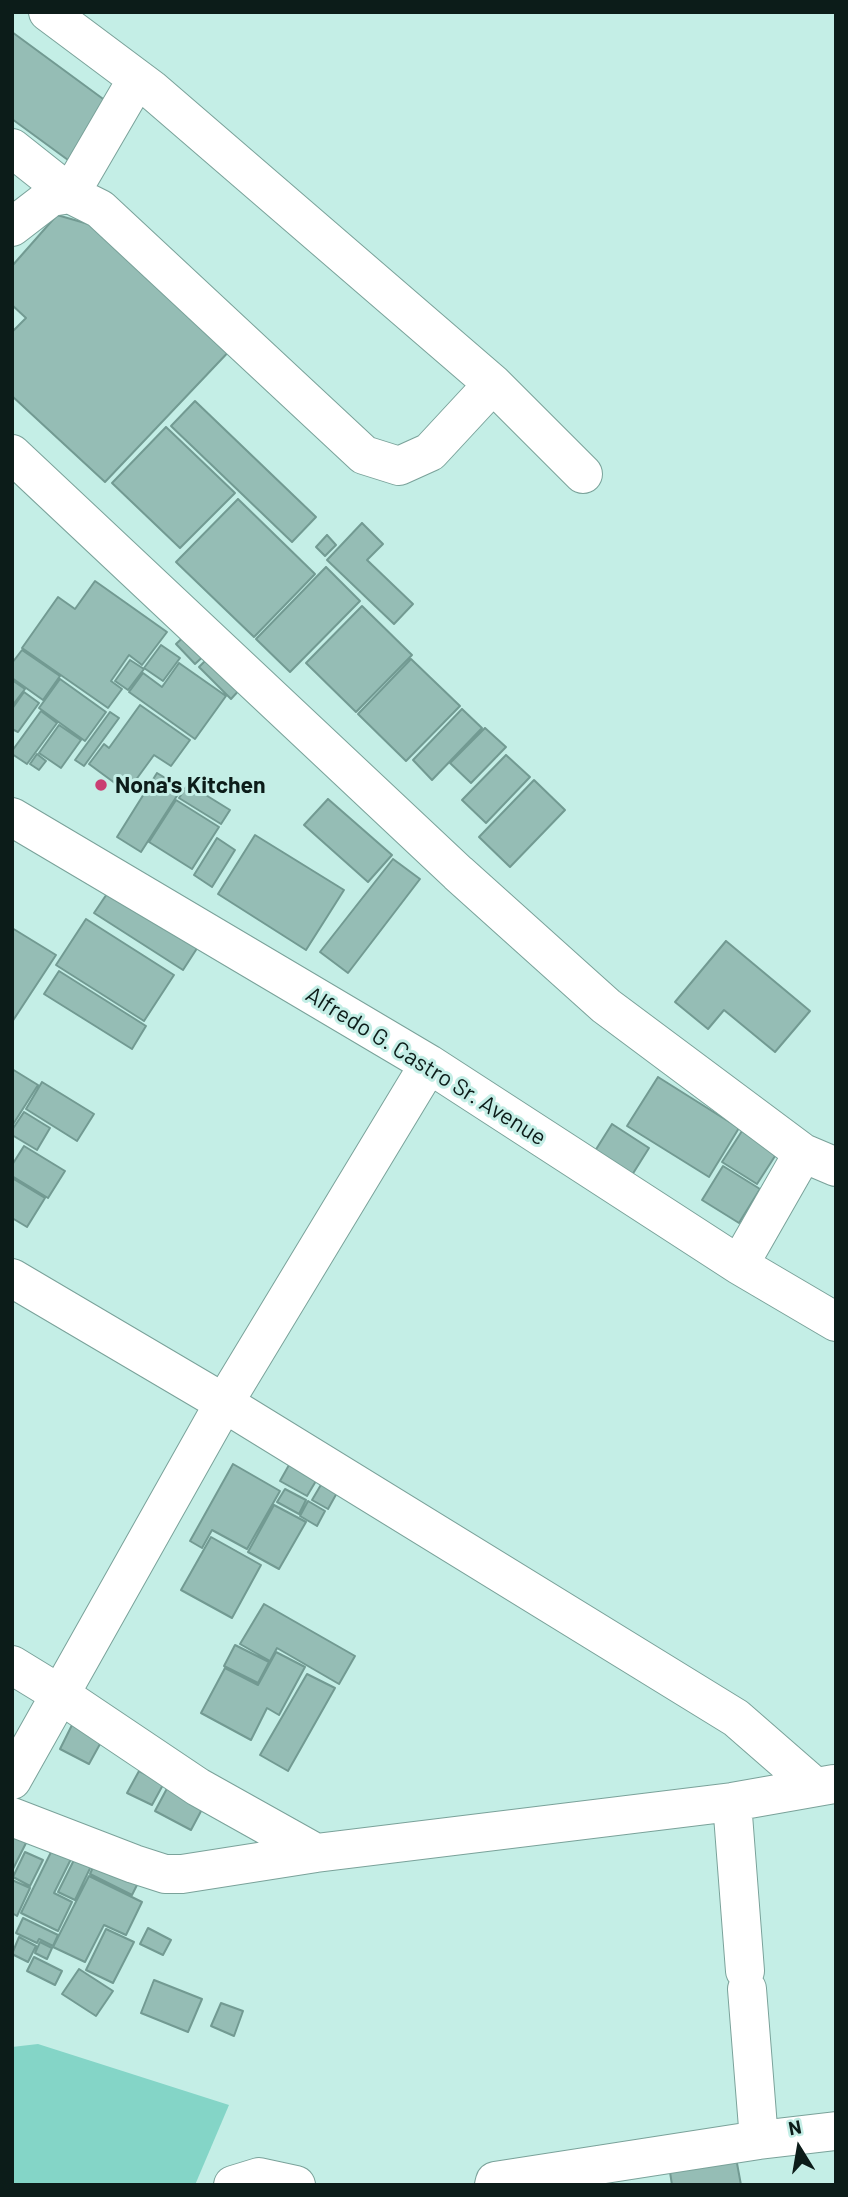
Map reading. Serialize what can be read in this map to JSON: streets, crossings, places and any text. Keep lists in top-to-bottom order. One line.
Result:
{"streets":{"street":["Alfredo G. Castro Sr. Avenue"]},"places":["Nona's Kitchen"],"north":"top"}
